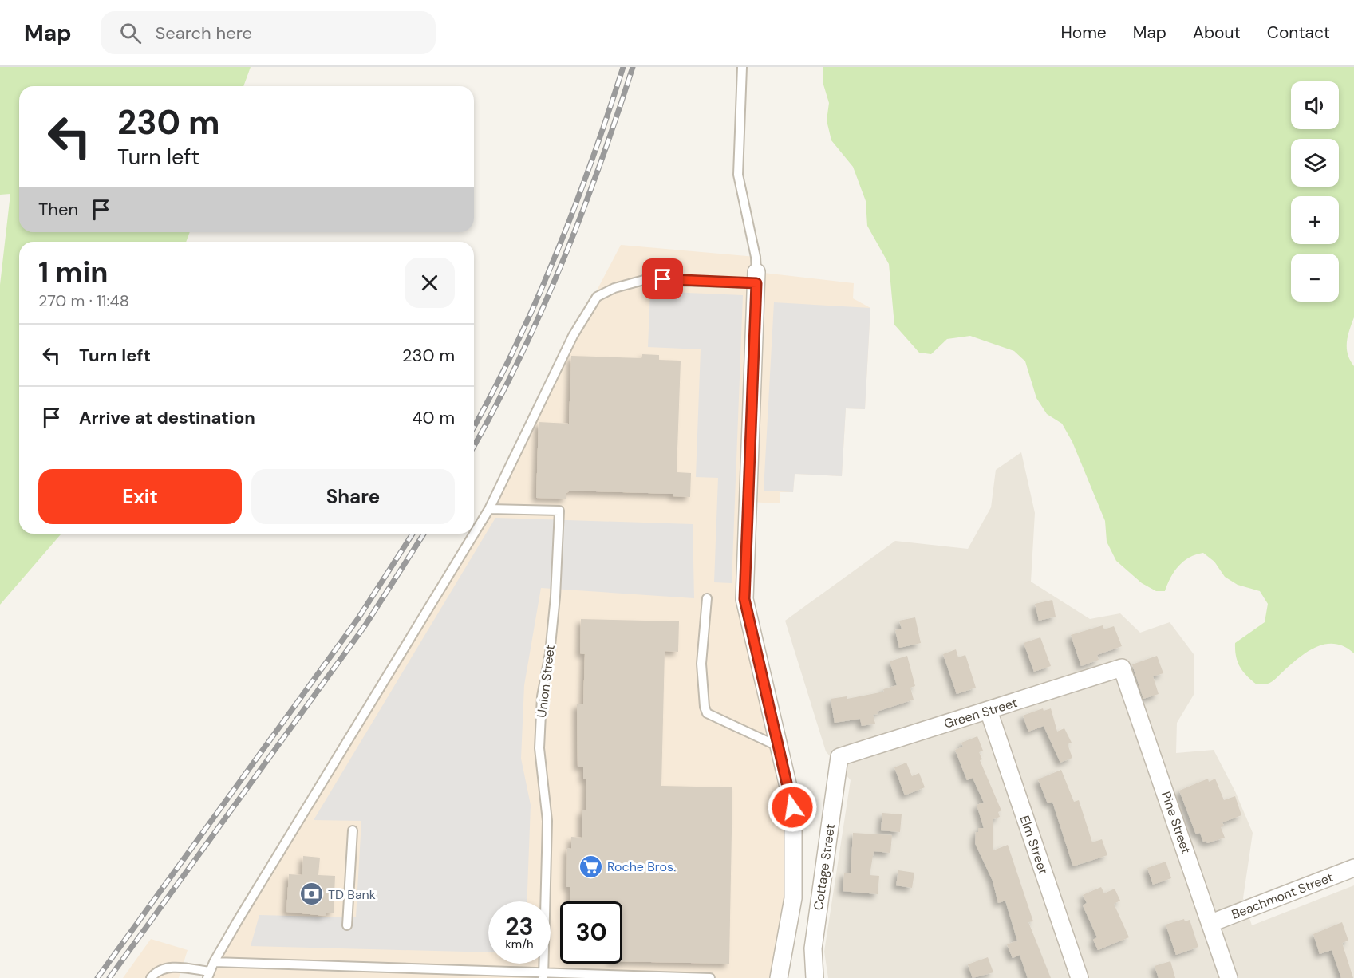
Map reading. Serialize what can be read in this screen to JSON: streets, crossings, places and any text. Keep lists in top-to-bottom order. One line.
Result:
{"streets":{"street":["Green Street","Pine Street","Elm Street","Cottage Street","Beachmont Street"],"lane":["Union Street"]},"crossings":[["Green Street","Pine Street"],["Green Street","Elm Street"],["Green Street","Cottage Street"],["Pine Street","Beachmont Street"]],"places":{"supermarket":["Roche Bros."],"bank":["TD Bank"]},"page":{"header":"Map","search":"Search here","nav":["Home","Map","About","Contact"],"map_buttons":["+","−"],"turn":["230 m","Turn left"],"then":"Then","heading":["1 min","270 m · 11:48"],"list":[{"name":"Turn left","value":"230 m"},{"name":"Arrive at destination","value":"40 m"}],"buttons":["Exit","Share"],"speed":"23 km/h","limit":"30"}}
